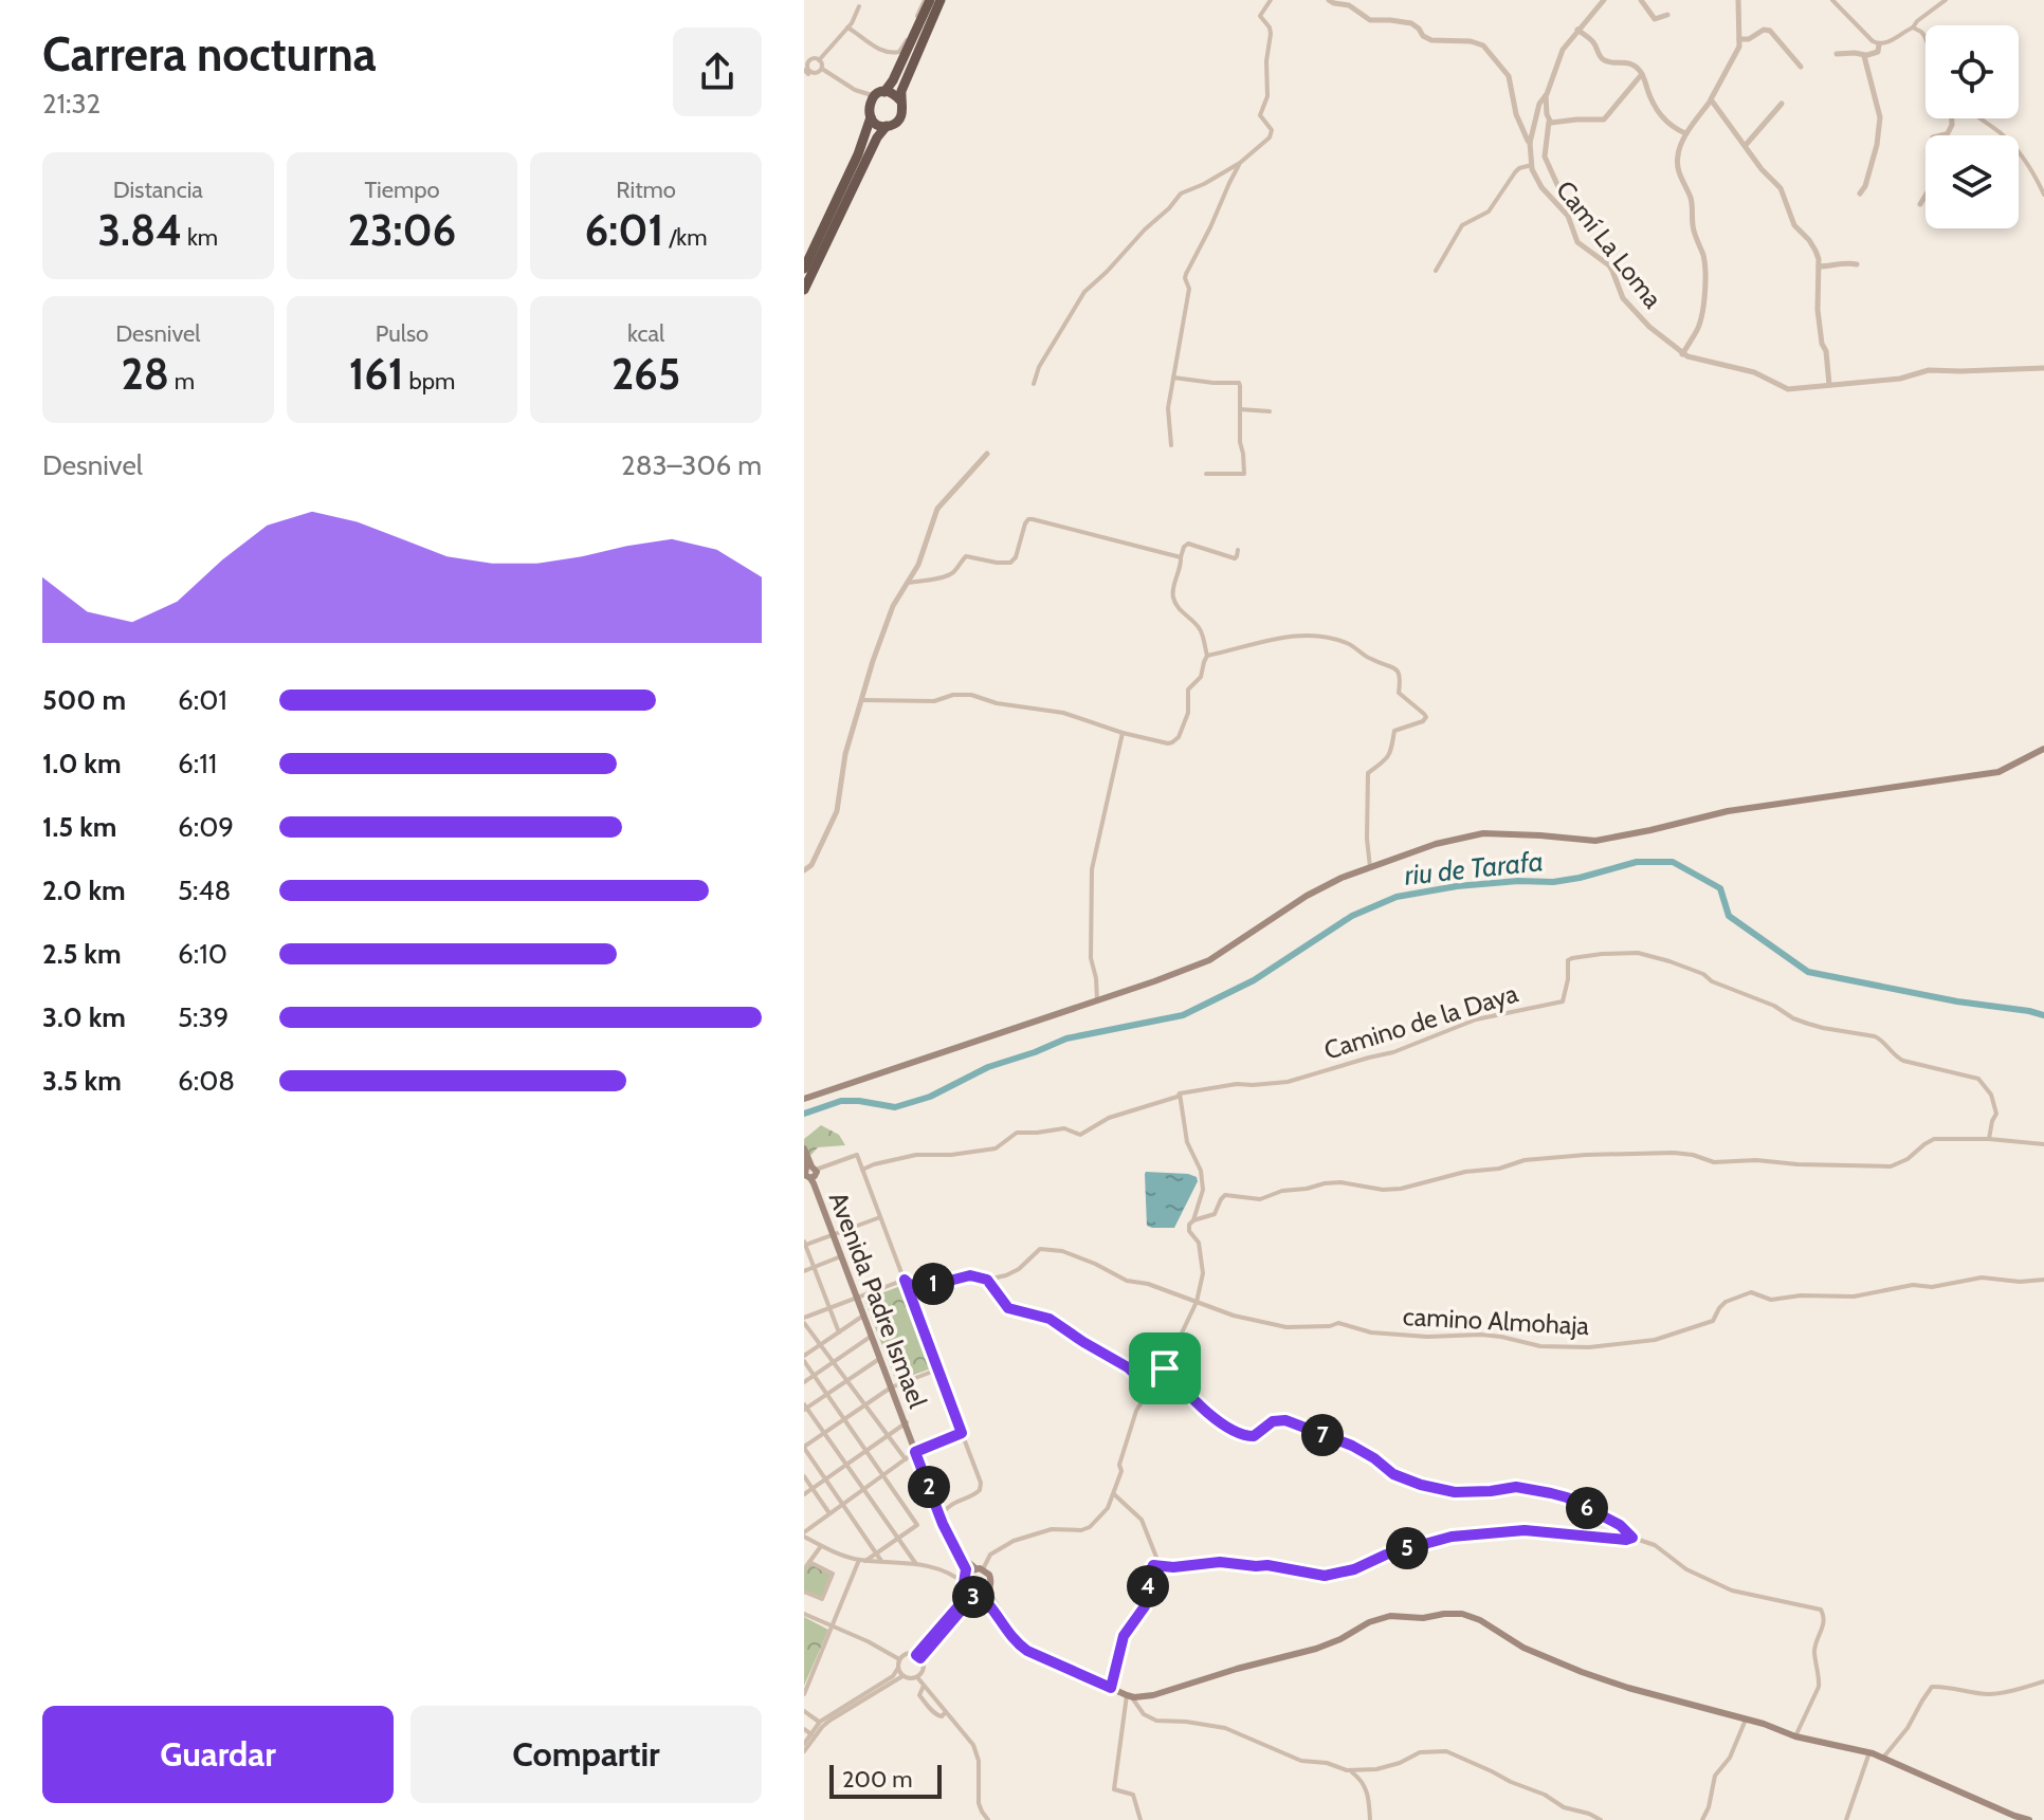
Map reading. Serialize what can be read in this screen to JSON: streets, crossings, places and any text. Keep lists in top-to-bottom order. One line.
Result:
{"streets":{"main road":["Avenida Padre Ismael"],"street":["Camí La Loma","Camino de la Daya","camino Almohaja"]},"water":["riu de Tarafa"],"scale_bar":"200 m","page":{"heading":["Carrera nocturna","21:32"],"stats":[["Distancia","3.84 km"],["Tiempo","23:06"],["Ritmo","6:01 /km"],["Desnivel","28 m"],["Pulso","161 bpm"],["kcal","265"]],"chart":["Desnivel","283–306 m"],"list":[{"name":"500 m","note":"6:01"},{"name":"1.0 km","note":"6:11"},{"name":"1.5 km","note":"6:09"},{"name":"2.0 km","note":"5:48"},{"name":"2.5 km","note":"6:10"},{"name":"3.0 km","note":"5:39"},{"name":"3.5 km","note":"6:08"}],"pins":["1","7","2","6","5","4","3"],"buttons":["Guardar","Compartir"],"scale":"200 m"}}
